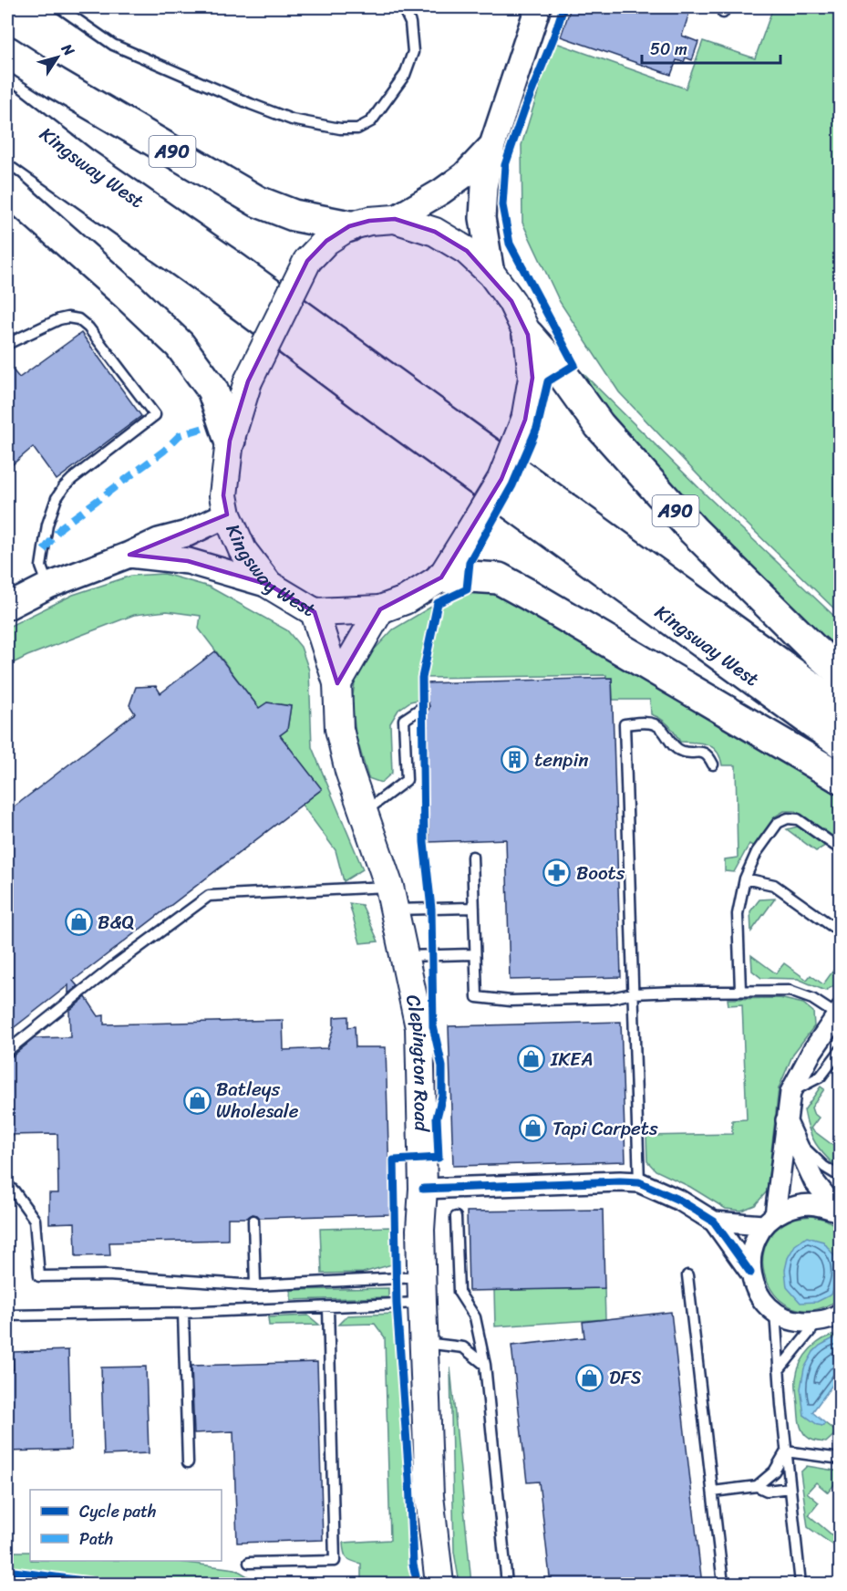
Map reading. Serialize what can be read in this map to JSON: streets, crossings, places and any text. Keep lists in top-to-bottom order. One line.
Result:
{"streets":{"highway":["A90","Kingsway West"],"main road":["Clepington Road"]},"crossings":[["A90","Kingsway West"],["Kingsway West","Clepington Road"]],"places":{"building":["tenpin"],"pharmacy":["Boots"],"shop":["B&Q","IKEA","Batleys Wholesale","Tapi Carpets","DFS"]},"legend":["Cycle path","Path"],"scale_bar":"50 m","north":"top right"}
